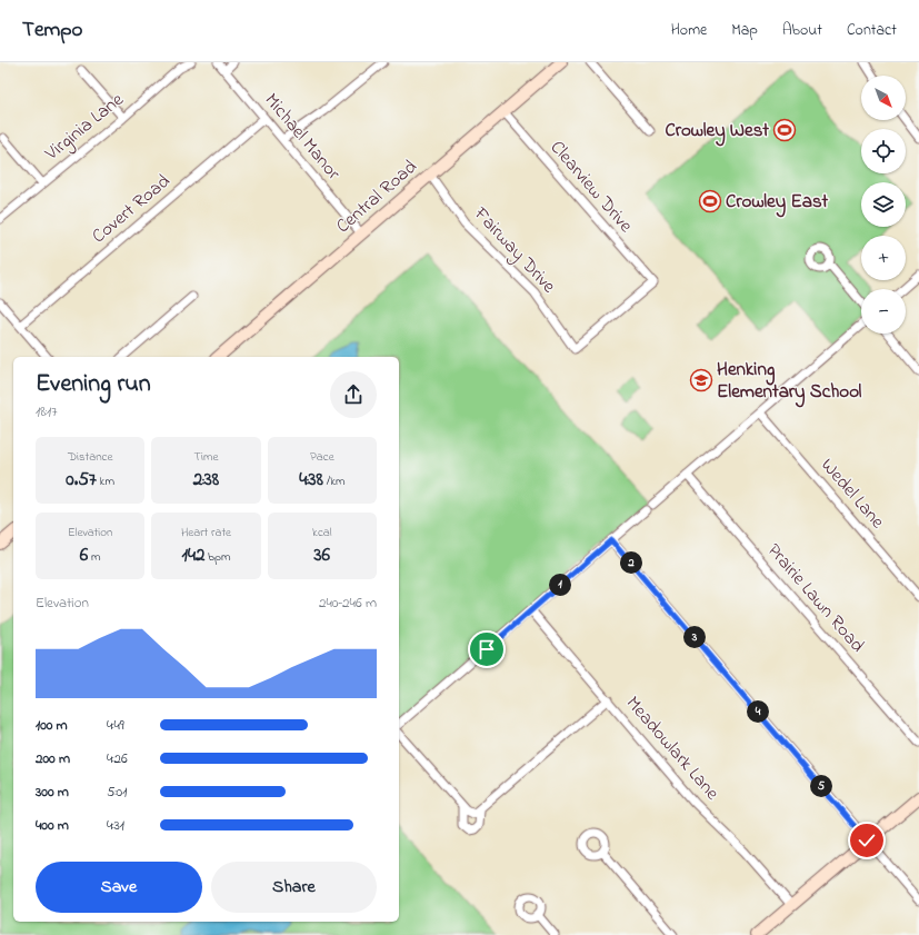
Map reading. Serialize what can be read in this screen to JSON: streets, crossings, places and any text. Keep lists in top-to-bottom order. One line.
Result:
{"streets":{"main road":["Central Road"],"street":["Virginia Lane","Michael Manor","Clearview Drive","Covert Road","Fairway Drive","Wedel Lane","Prairie Lawn Road","Meadowlark Lane"]},"crossings":[["Michael Manor","Central Road"],["Michael Manor","Covert Road"],["Clearview Drive","Central Road"],["Clearview Drive","Fairway Drive"],["Central Road","Fairway Drive"]],"places":{"sports":["Crowley West","Crowley East"],"school or university":["Henking Elementary School"]},"north":"bottom right","page":{"header":"Tempo","nav":["Home","Map","About","Contact"],"map_buttons":["+","−"],"heading":["Evening run","18:17"],"stats":[["Distance","0.57 km"],["Time","2:38"],["Pace","4:38 /km"],["Elevation","6 m"],["Heart rate","142 bpm"],["kcal","36"]],"pins":["2","1","3","4","5"],"chart":["Elevation","240–246 m"],"list":[{"name":"100 m","note":"4:49"},{"name":"200 m","note":"4:26"},{"name":"300 m","note":"5:01"},{"name":"400 m","note":"4:31"}],"buttons":["Save","Share"]}}
